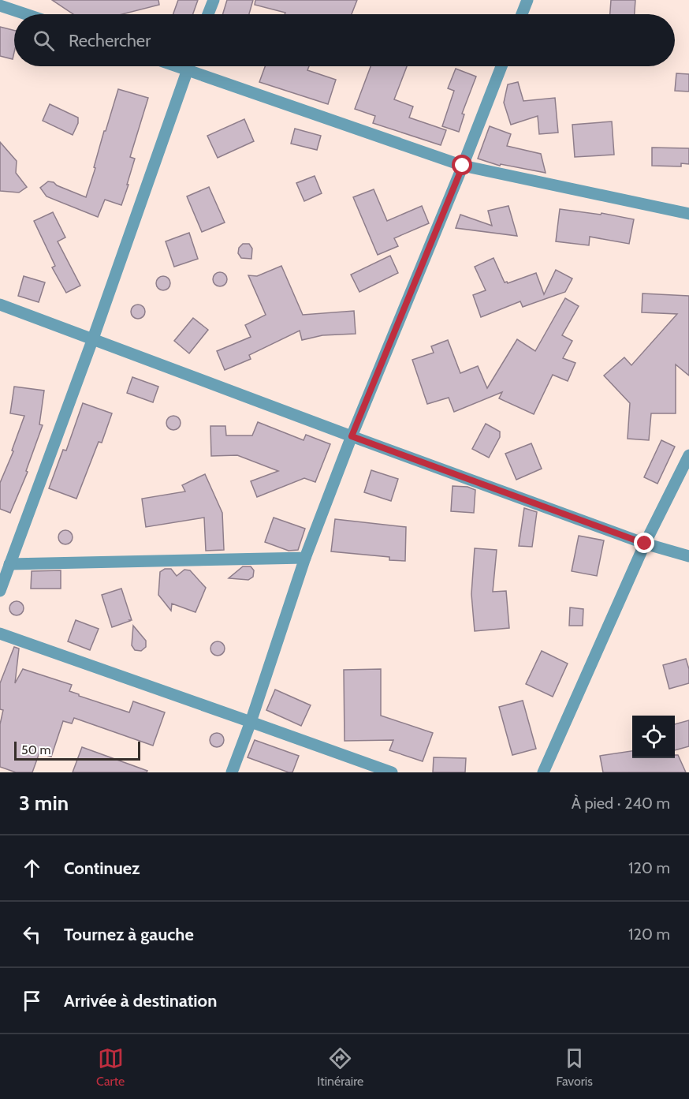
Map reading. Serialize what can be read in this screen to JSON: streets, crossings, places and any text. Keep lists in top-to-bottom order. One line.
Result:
{"scale_bar":"50 m","page":{"search":"Rechercher","scale":"50 m","heading":["3 min","À pied · 240 m"],"list":[["Continuez","120 m"],["Tournez à gauche","120 m"],"Arrivée à destination"],"nav":["Carte","Itinéraire","Favoris"]}}
